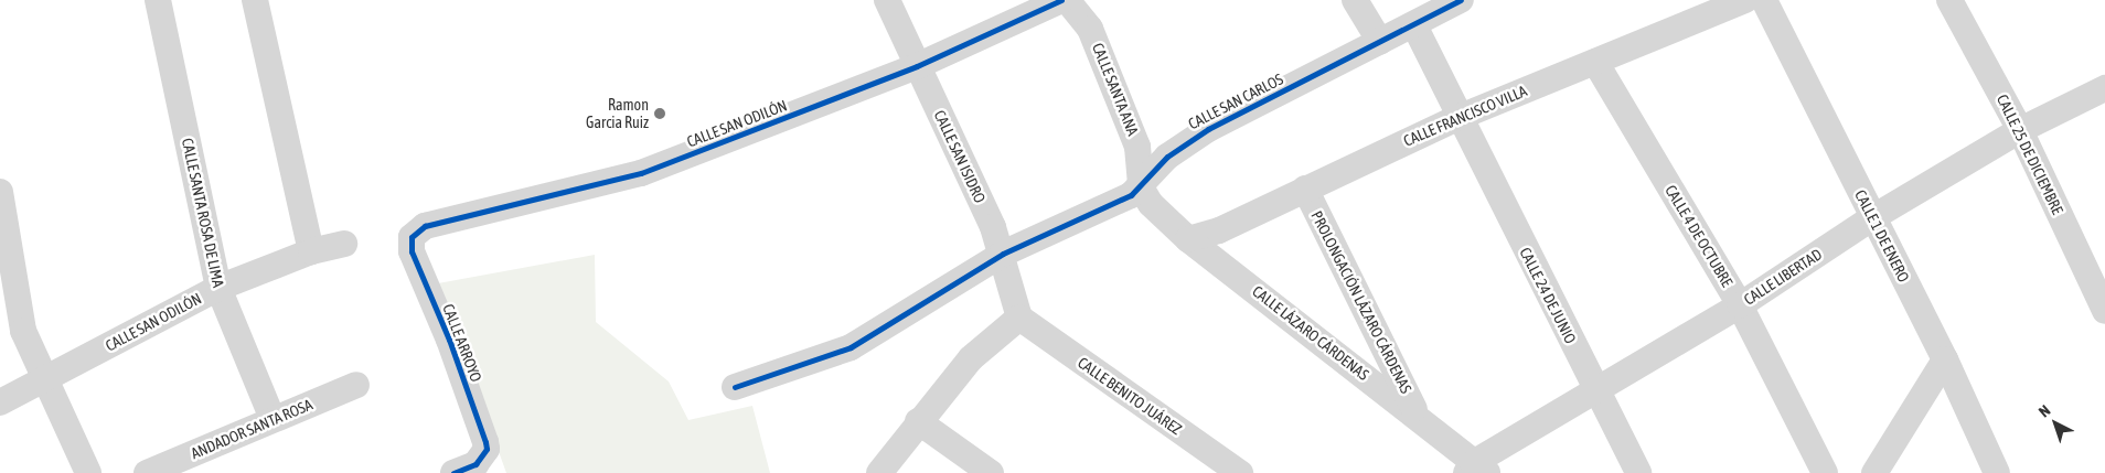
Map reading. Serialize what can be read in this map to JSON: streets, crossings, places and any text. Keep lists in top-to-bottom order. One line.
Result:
{"streets":{"street":["CALLE SANTA ANA","CALLE SAN CARLOS","CALLE FRANCISCO VILLA","CALLE SAN ODILÓN","CALLE 25 DE DICIEMBRE","CALLE SAN ISIDRO","CALLE SANTA ROSA DE LIMA","CALLE 4 DE OCTUBRE","CALLE 1 DE ENERO","CALLE LIBERTAD","CALLE 24 DE JUNIO","PROLONGACIÓN LÁZARO CÁRDENAS","CALLE LÁZARO CÁRDENAS","CALLE ARROYO","CALLE BENITO JUÁREZ","ANDADOR SANTA ROSA"]},"crossings":[["CALLE SANTA ANA","CALLE SAN CARLOS"],["CALLE SANTA ANA","CALLE LÁZARO CÁRDENAS"],["CALLE SAN CARLOS","CALLE SAN ISIDRO"],["CALLE SAN CARLOS","CALLE 24 DE JUNIO"],["CALLE SAN CARLOS","CALLE LÁZARO CÁRDENAS"],["CALLE FRANCISCO VILLA","CALLE 4 DE OCTUBRE"],["CALLE FRANCISCO VILLA","CALLE 24 DE JUNIO"],["CALLE FRANCISCO VILLA","PROLONGACIÓN LÁZARO CÁRDENAS"],["CALLE FRANCISCO VILLA","CALLE LÁZARO CÁRDENAS"],["CALLE SAN ODILÓN","CALLE SAN ISIDRO"],["CALLE SAN ODILÓN","CALLE SANTA ROSA DE LIMA"],["CALLE SAN ODILÓN","CALLE ARROYO"],["CALLE 25 DE DICIEMBRE","CALLE LIBERTAD"],["CALLE SAN ISIDRO","CALLE BENITO JUÁREZ"],["CALLE SANTA ROSA DE LIMA","ANDADOR SANTA ROSA"],["CALLE 4 DE OCTUBRE","CALLE LIBERTAD"],["CALLE 1 DE ENERO","CALLE LIBERTAD"],["CALLE LIBERTAD","CALLE 24 DE JUNIO"],["CALLE LIBERTAD","CALLE LÁZARO CÁRDENAS"],["PROLONGACIÓN LÁZARO CÁRDENAS","CALLE LÁZARO CÁRDENAS"]],"places":["Ramon Garcia Ruiz"],"north":"top left"}
